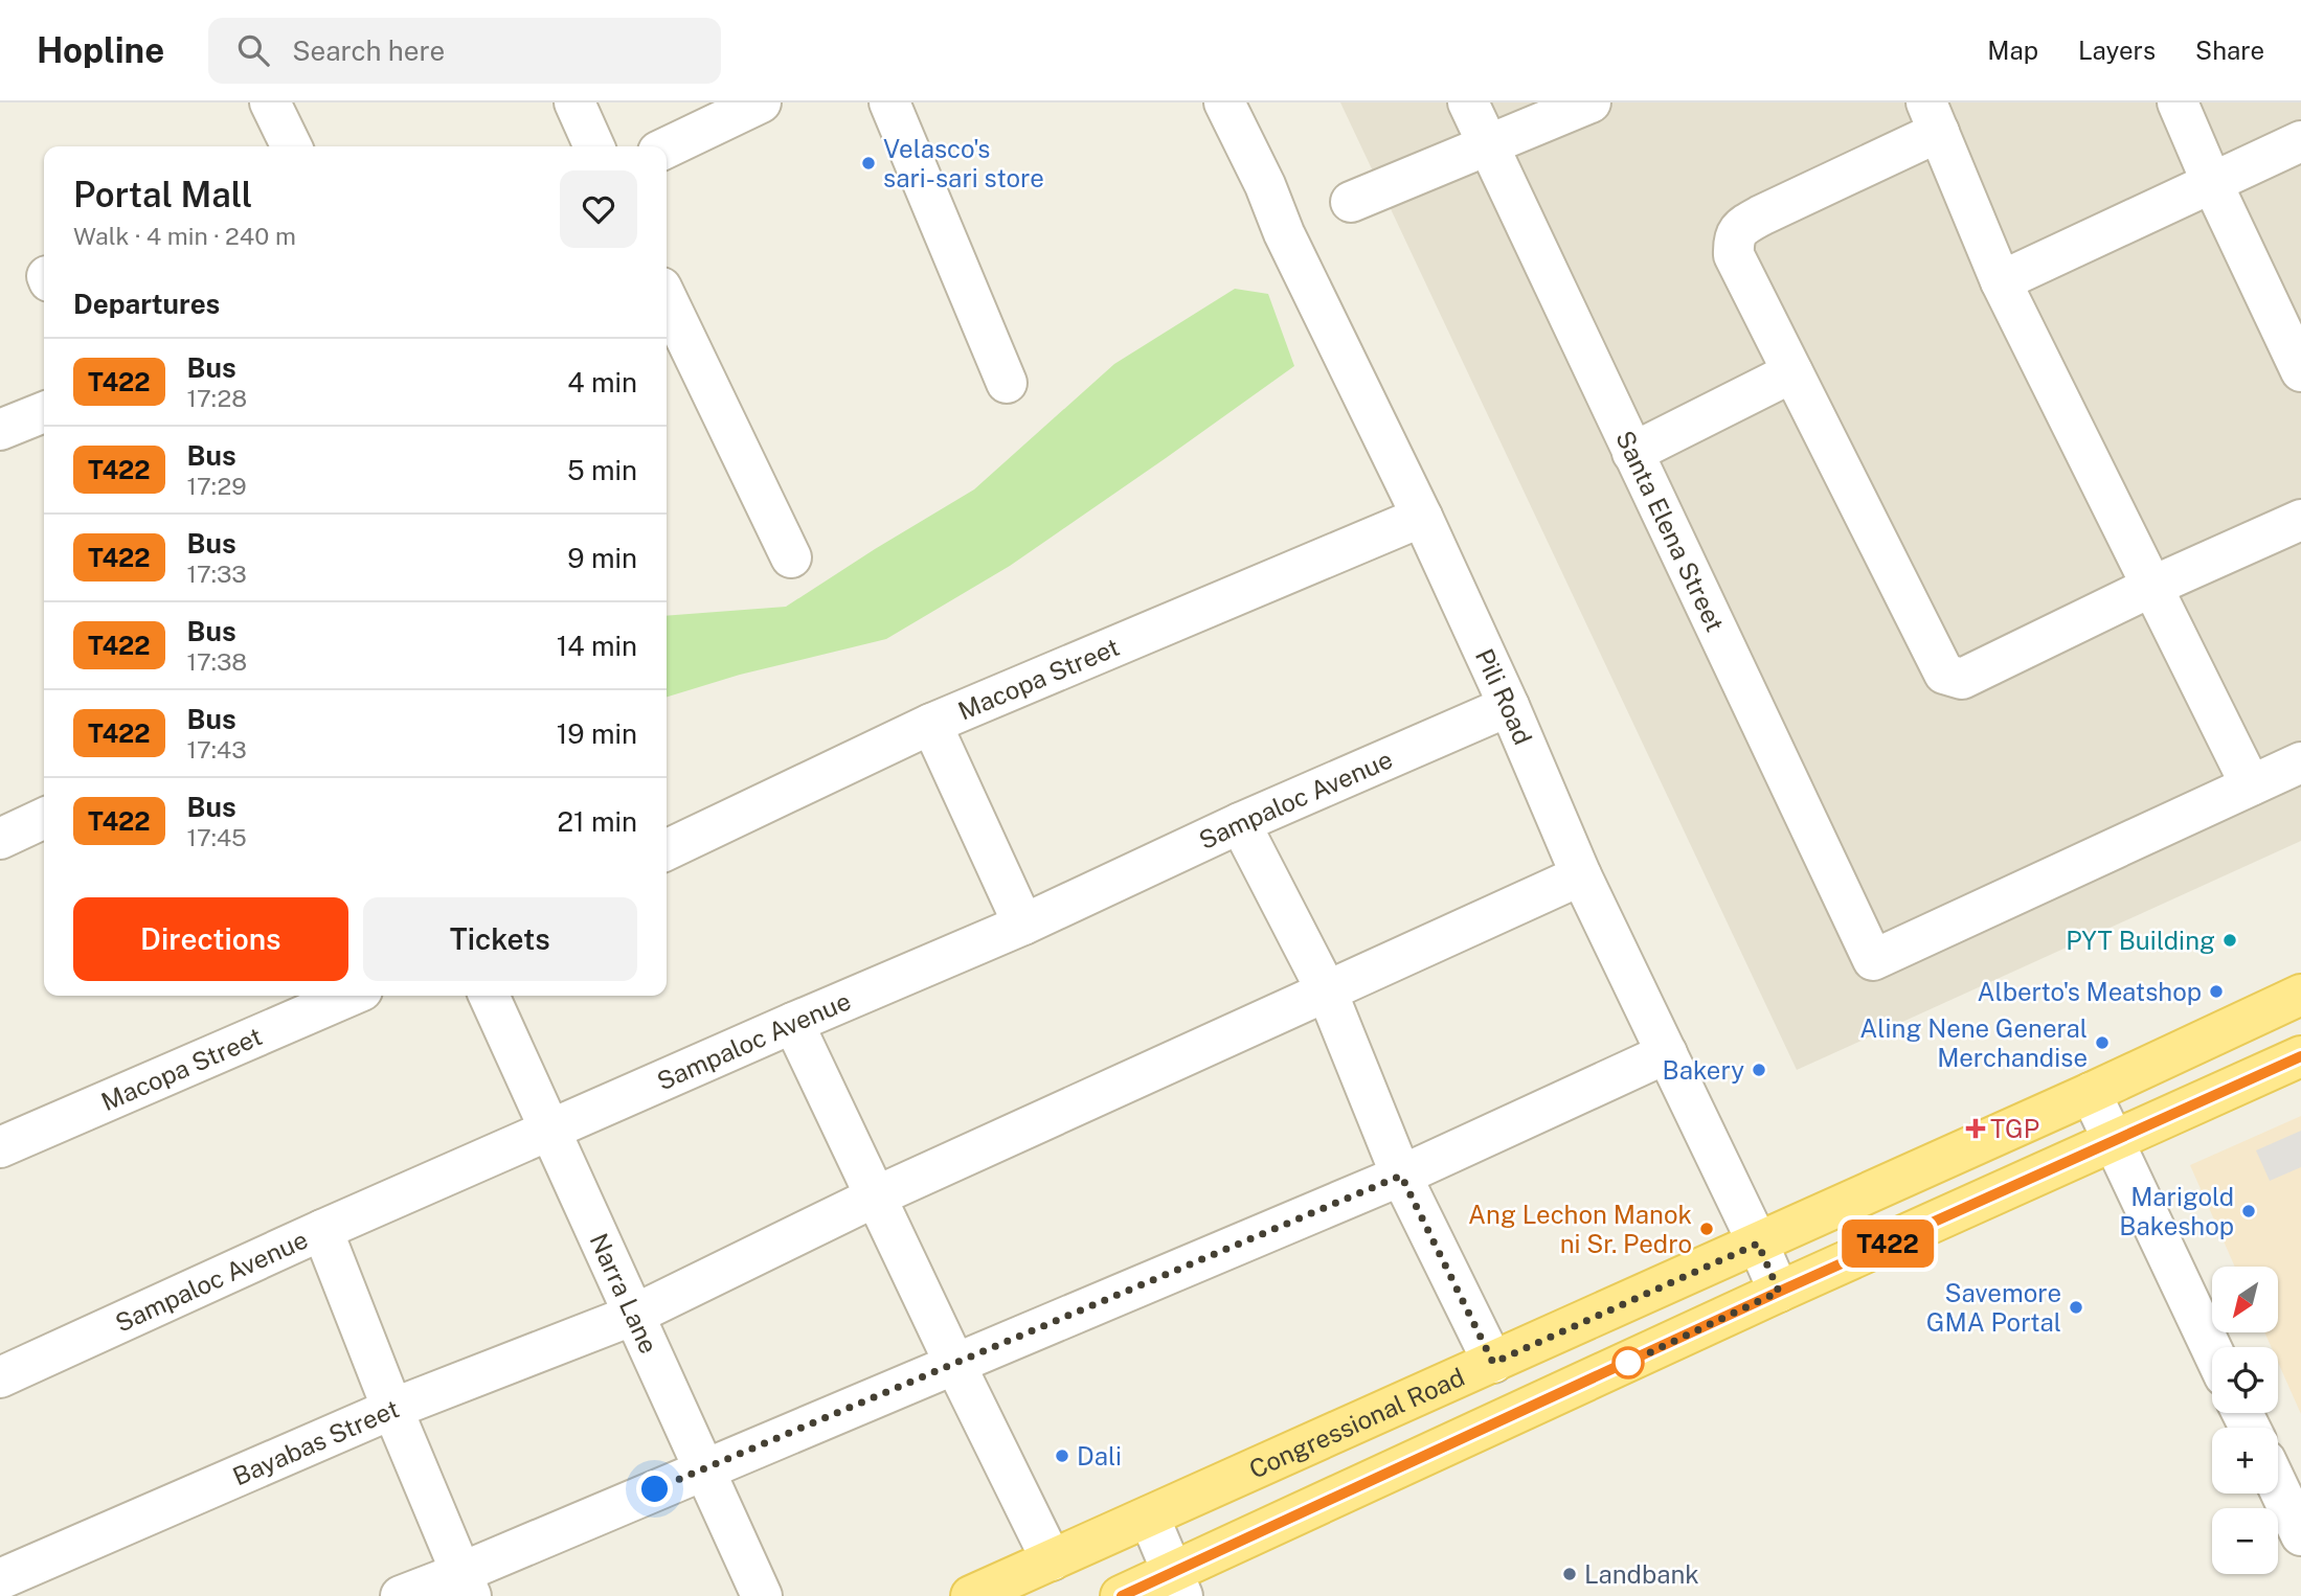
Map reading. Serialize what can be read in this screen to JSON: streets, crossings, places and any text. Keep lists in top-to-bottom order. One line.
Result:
{"streets":{"main road":["Congressional Road"],"street":["Santa Elena Street","Macopa Street","Pili Road","Sampaloc Avenue","Narra Lane","Bayabas Street"]},"crossings":[["Macopa Street","Pili Road"],["Pili Road","Sampaloc Avenue"],["Pili Road","Congressional Road"],["Pili Road","Bayabas Street"],["Sampaloc Avenue","Narra Lane"],["Narra Lane","Bayabas Street"]],"places":{"other":["Velasco's sari-sari store","PYT Building","Alberto's Meatshop","Aling Nene General Merchandise","Bakery","Marigold Bakeshop","Ang Lechon Manok ni Sr. Pedro","Savemore GMA Portal","Dali","Landbank"],"health":["TGP"]},"lines":["bus line T422"],"north":"bottom left","page":{"header":"Hopline","search":"Search here","nav":["Map","Layers","Share"],"on_map":"T422","heading":[["Portal Mall","Walk · 4 min · 240 m"],"Departures"],"list":[{"mark":"T422","name":"Bus","note":"17:28","value":"4 min"},{"mark":"T422","name":"Bus","note":"17:29","value":"5 min"},{"mark":"T422","name":"Bus","note":"17:33","value":"9 min"},{"mark":"T422","name":"Bus","note":"17:38","value":"14 min"},{"mark":"T422","name":"Bus","note":"17:43","value":"19 min"},{"mark":"T422","name":"Bus","note":"17:45","value":"21 min"}],"buttons":["Directions","Tickets"],"map_buttons":["+","−"]}}
